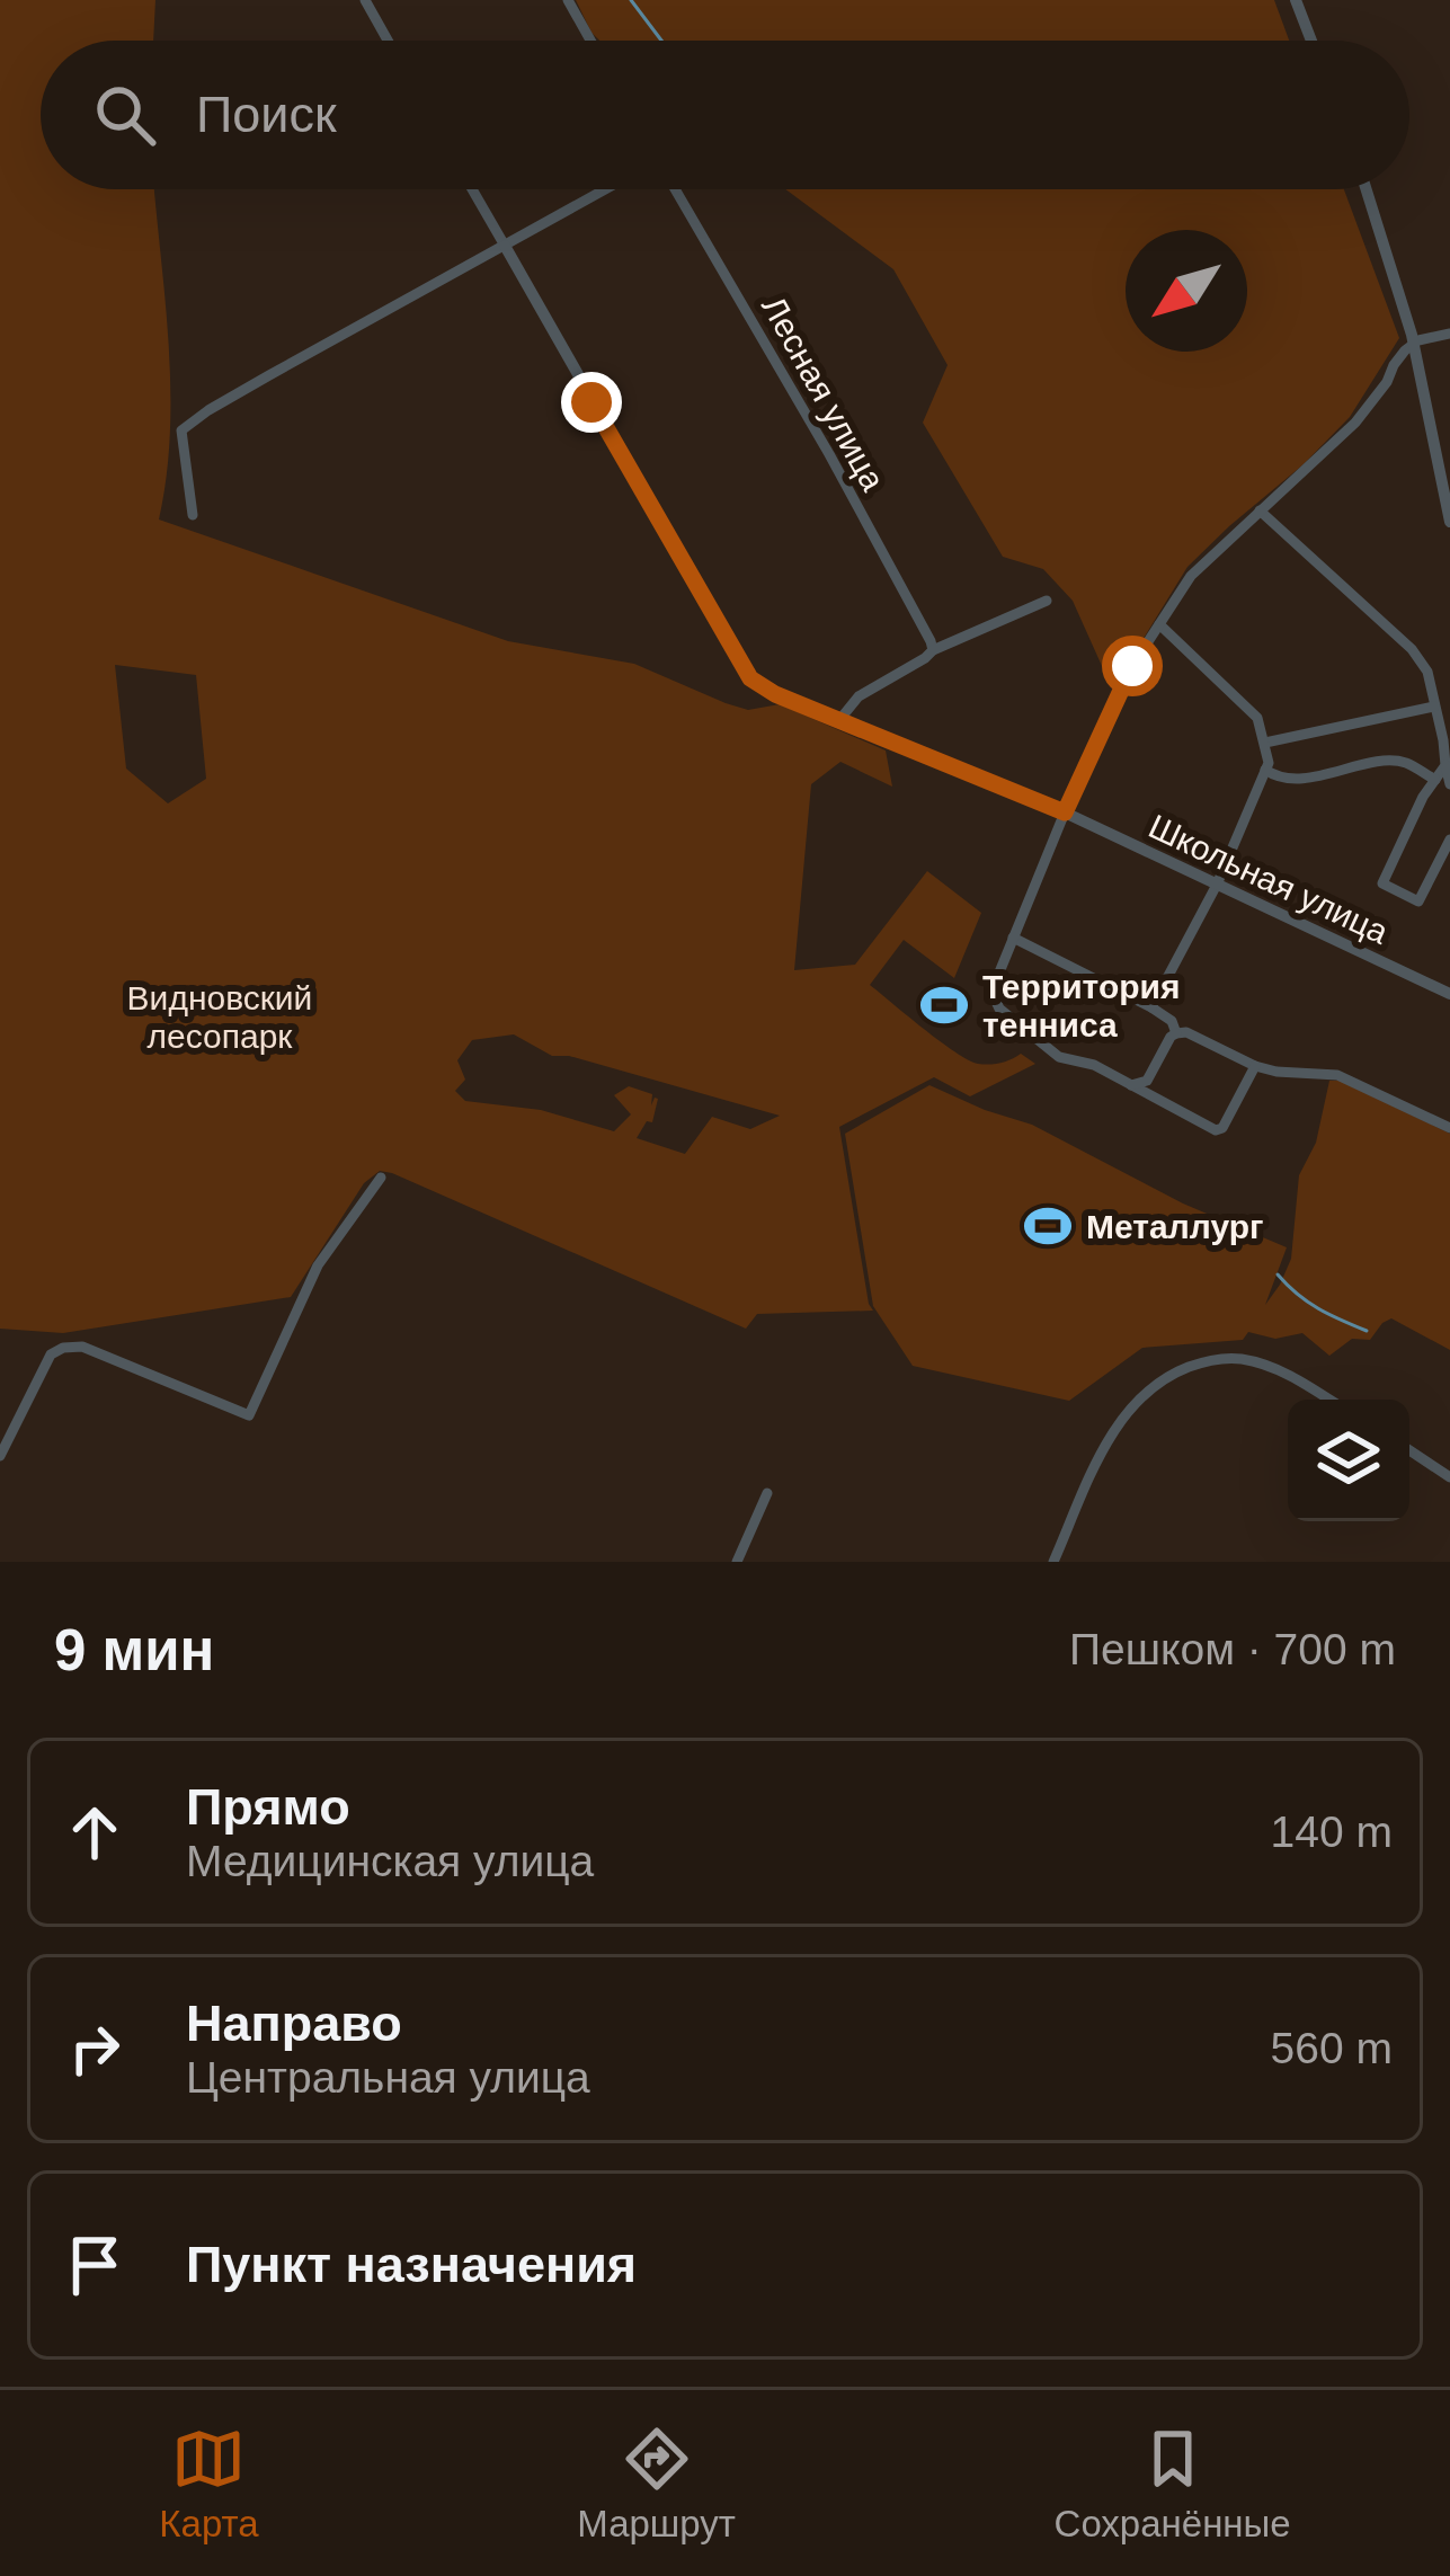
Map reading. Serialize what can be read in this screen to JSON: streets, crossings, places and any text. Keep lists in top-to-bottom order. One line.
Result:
{"streets":{"street":["Лесная улица","Школьная улица"]},"parks":["Видновский лесопарк"],"places":{"sports":["Территория тенниса","Металлург"]},"north":"bottom left","page":{"search":"Поиск","heading":["9 мин","Пешком · 700 m"],"list":[["Прямо","Медицинская улица","140 m"],["Направо","Центральная улица","560 m"],"Пункт назначения"],"nav":["Карта","Маршрут","Сохранённые"]}}
